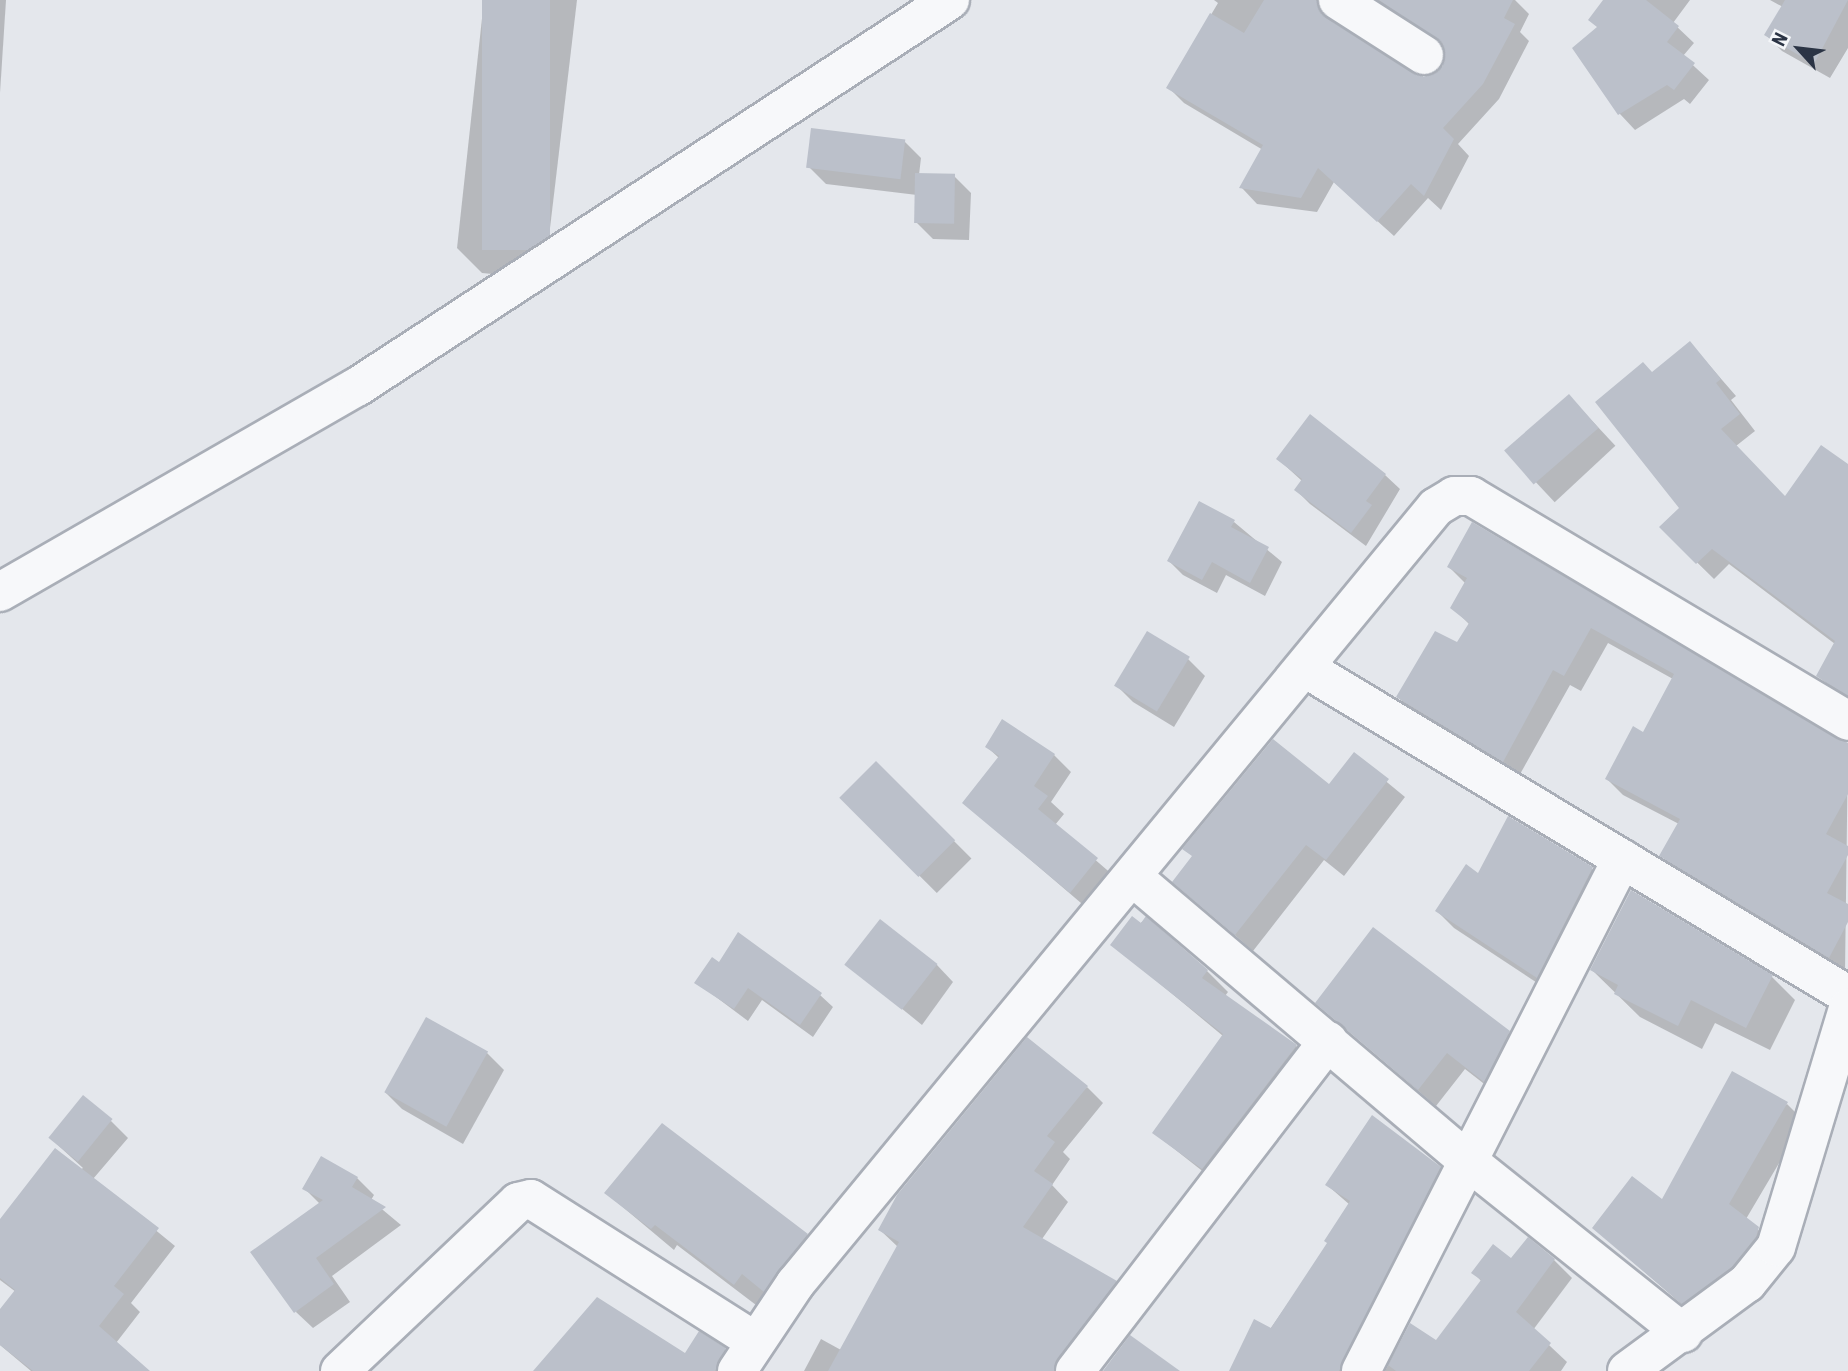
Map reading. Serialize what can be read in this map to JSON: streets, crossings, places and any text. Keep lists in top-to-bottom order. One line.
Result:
{"north":"top left"}
